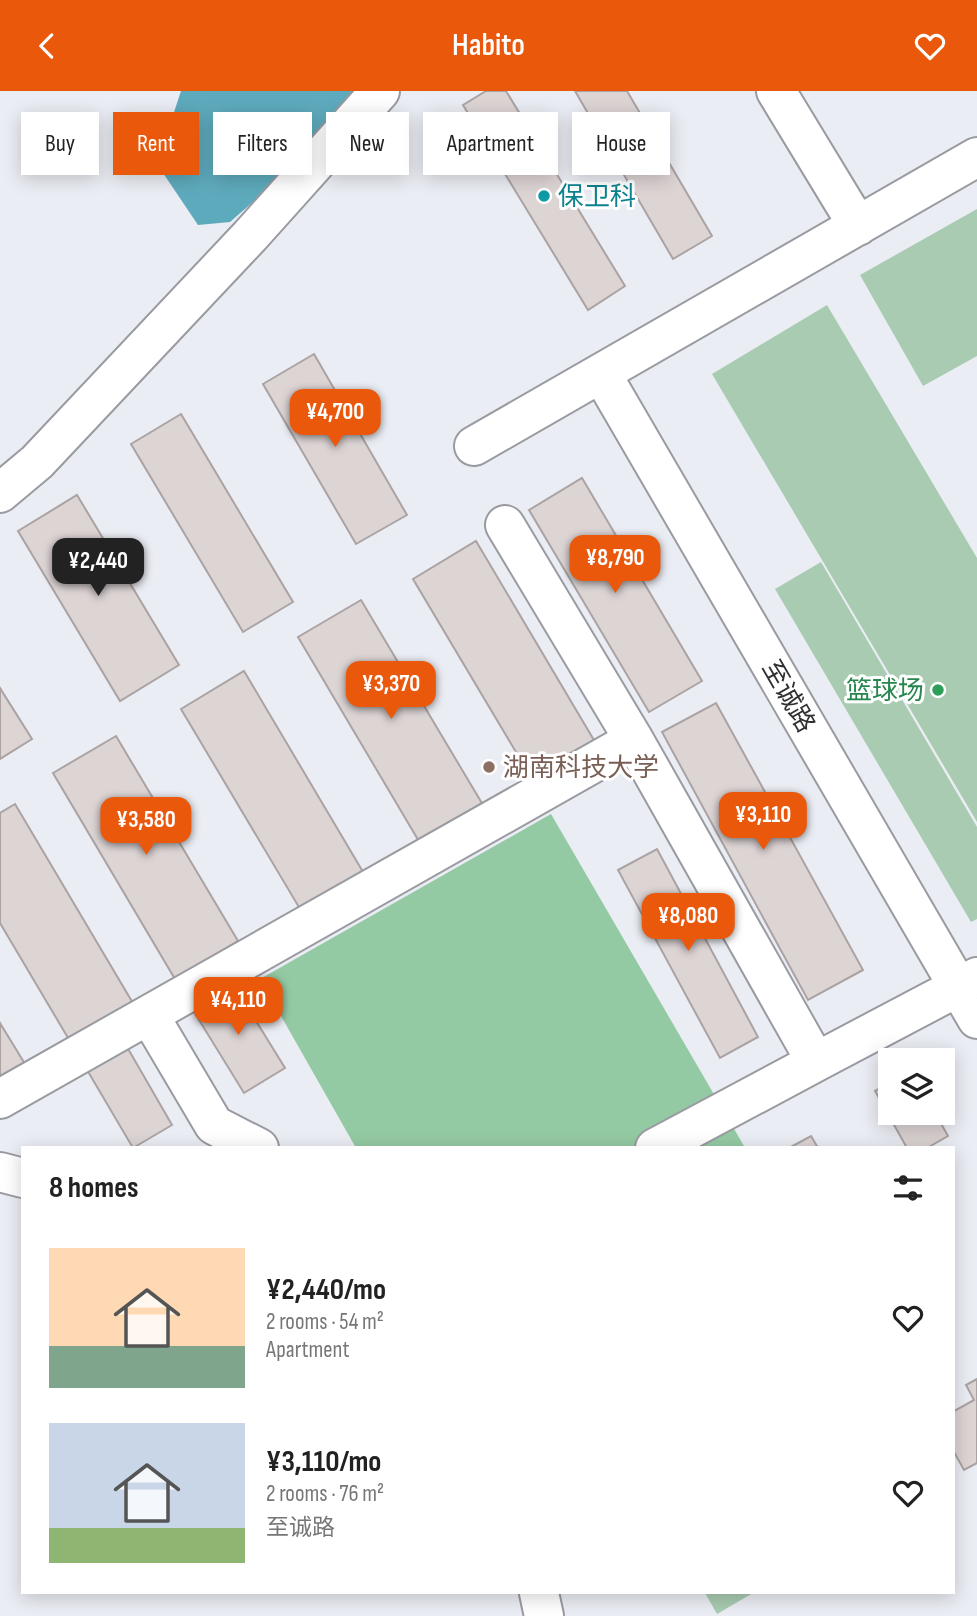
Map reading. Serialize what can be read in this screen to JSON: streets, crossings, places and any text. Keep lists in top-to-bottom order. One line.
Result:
{"streets":{"street":["至诚路"]},"places":["保卫科","篮球场","湖南科技大学"],"page":{"header":"Habito","chip":["Buy","Rent","Filters","New","Apartment","House"],"price":["¥4,700","¥8,790","¥2,440","¥3,370","¥3,110","¥3,580","¥8,080","¥4,110"],"heading":"8 homes","list":[{"name":"¥2,440/mo","note":"2 rooms · 54 m² · Apartment"},{"name":"¥3,110/mo","note":"2 rooms · 76 m² · 至诚路"}]}}
